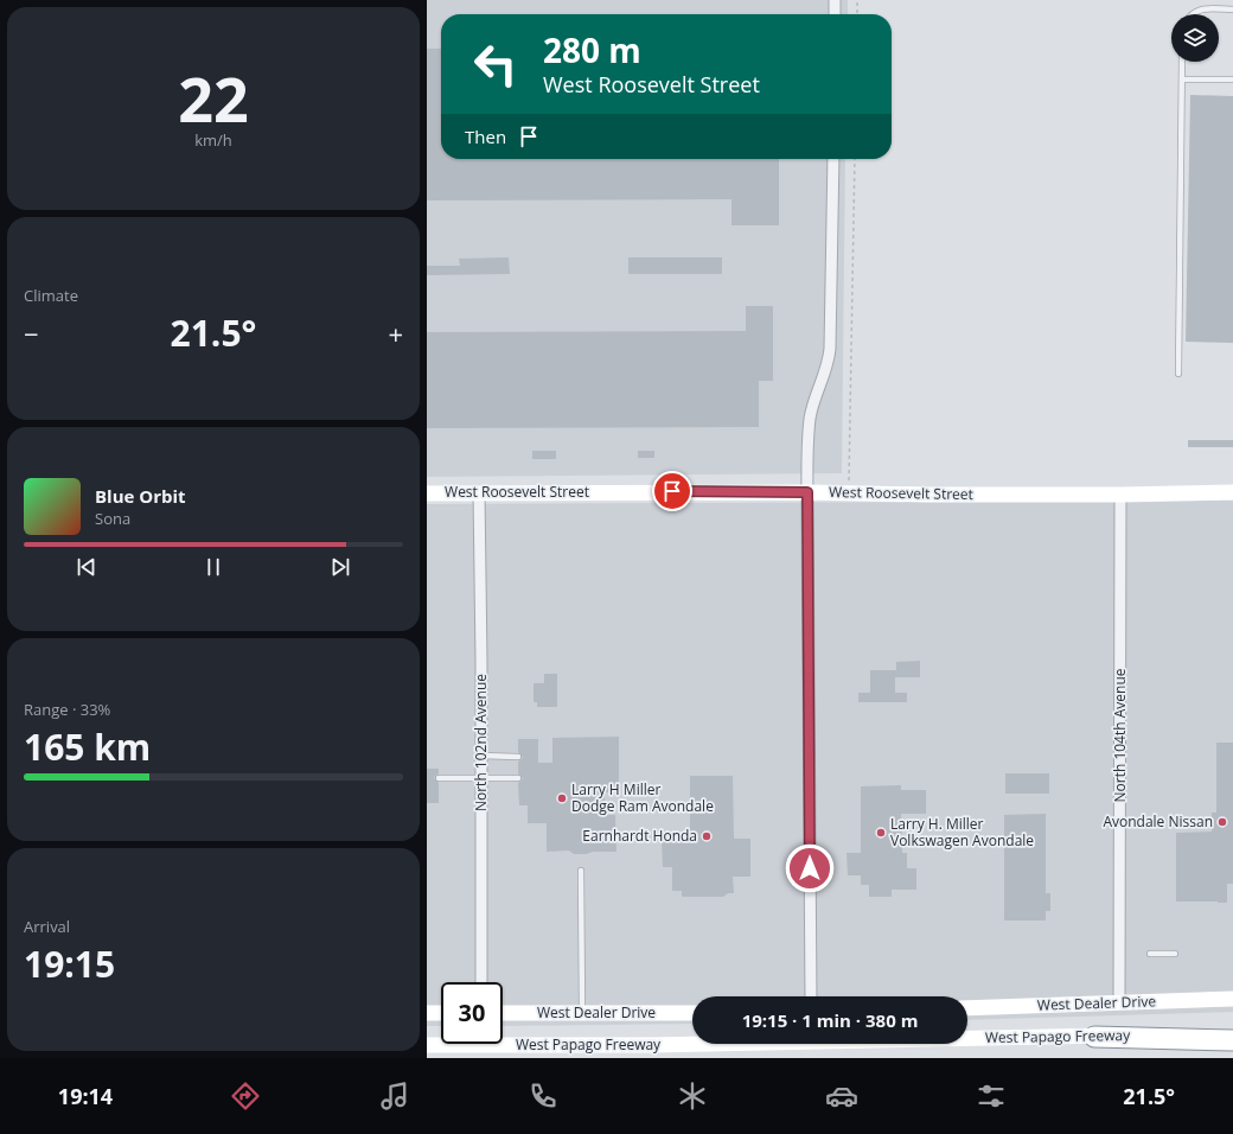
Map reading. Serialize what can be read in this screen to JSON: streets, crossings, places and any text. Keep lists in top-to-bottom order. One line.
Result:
{"streets":{"street":["West Roosevelt Street","North 104th Avenue","North 102nd Avenue","West Dealer Drive","West Papago Freeway"]},"crossings":[["West Roosevelt Street","North 104th Avenue"],["West Roosevelt Street","North 102nd Avenue"],["North 104th Avenue","West Dealer Drive"]],"places":["Larry H Miller Dodge Ram Avondale","Avondale Nissan","Larry H. Miller Volkswagen Avondale","Earnhardt Honda"],"page":{"tile":[["22","km/h"],"Climate",["Range · 33%","165 km"],["Arrival","19:15"]],"turn":["280 m","West Roosevelt Street"],"then":"Then","heat":["−","21.5°","+"],"song":["Blue Orbit","Sona"],"limit":"30","trip":"19:15 · 1 min · 380 m","tabs":["19:14","21.5°"]}}
